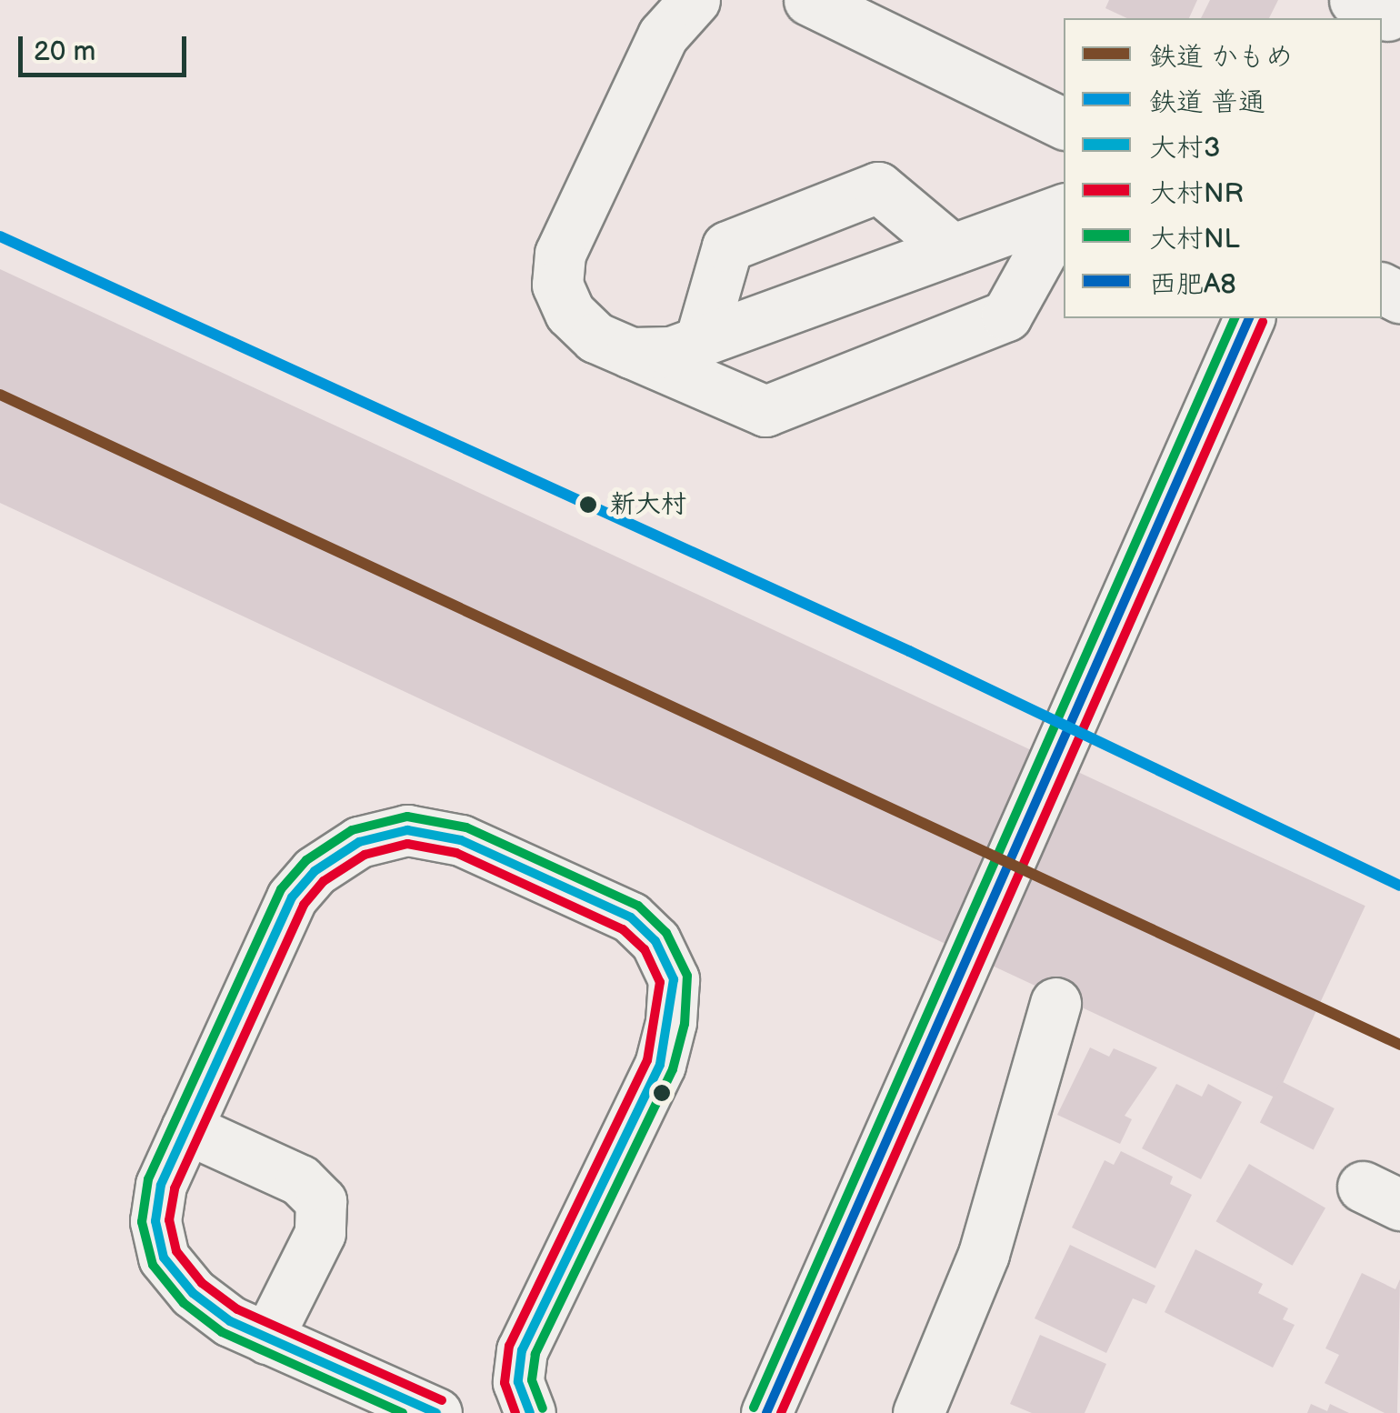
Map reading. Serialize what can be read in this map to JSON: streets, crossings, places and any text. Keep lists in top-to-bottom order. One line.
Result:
{"places":["新大村"],"lines":["rail line 普通","transit line 大村NL","transit line 西肥A8","transit line 大村NR","rail line かもめ","transit line 大村3"],"legend":["鉄道 かもめ","鉄道 普通","大村3","大村NR","大村NL","西肥A8"],"scale_bar":"20 m"}
